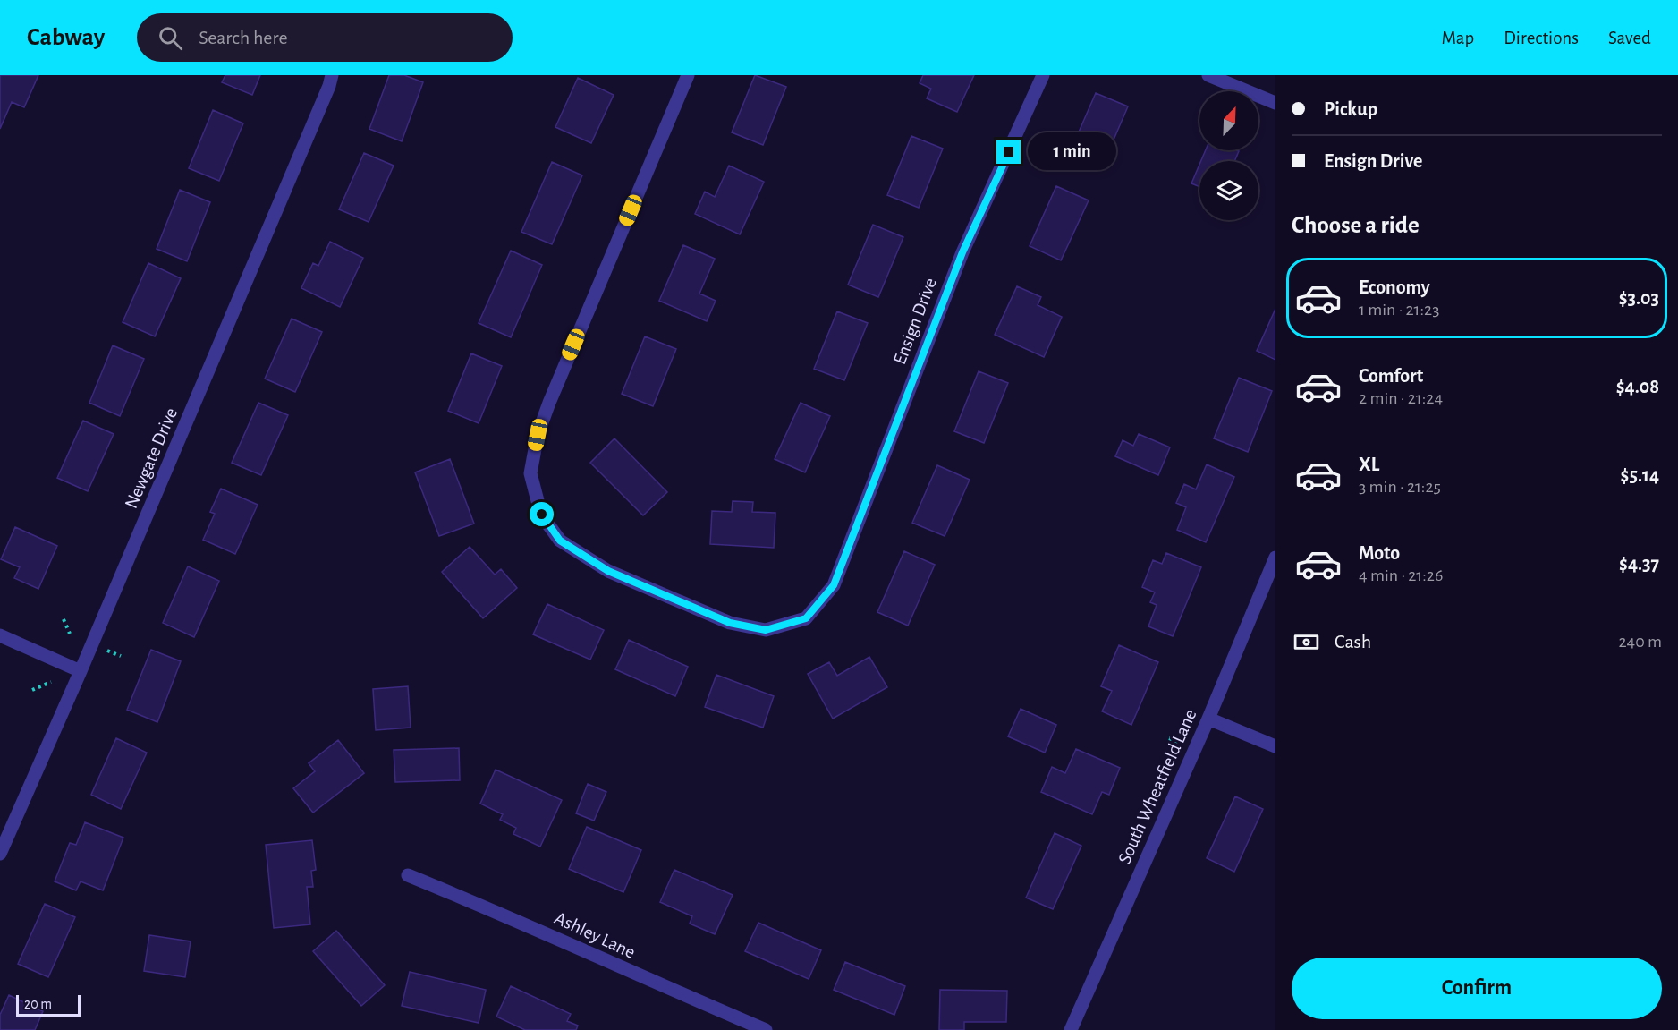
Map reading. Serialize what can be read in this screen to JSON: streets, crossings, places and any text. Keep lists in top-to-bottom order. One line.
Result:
{"streets":{"street":["Ensign Drive","Newgate Drive","South Wheatfield Lane","Ashley Lane"]},"scale_bar":"20 m","north":"top right","page":{"header":"Cabway","search":"Search here","nav":["Map","Directions","Saved"],"banner":["Pickup","Ensign Drive"],"bubble":"1 min","heading":"Choose a ride","list":[{"name":"Economy","note":"1 min · 21:23","value":"$3.03"},{"name":"Comfort","note":"2 min · 21:24","value":"$4.08"},{"name":"XL","note":"3 min · 21:25","value":"$5.14"},{"name":"Moto","note":"4 min · 21:26","value":"$4.37"}],"pay":["Cash","240 m"],"buttons":"Confirm","scale":"20 m"}}
